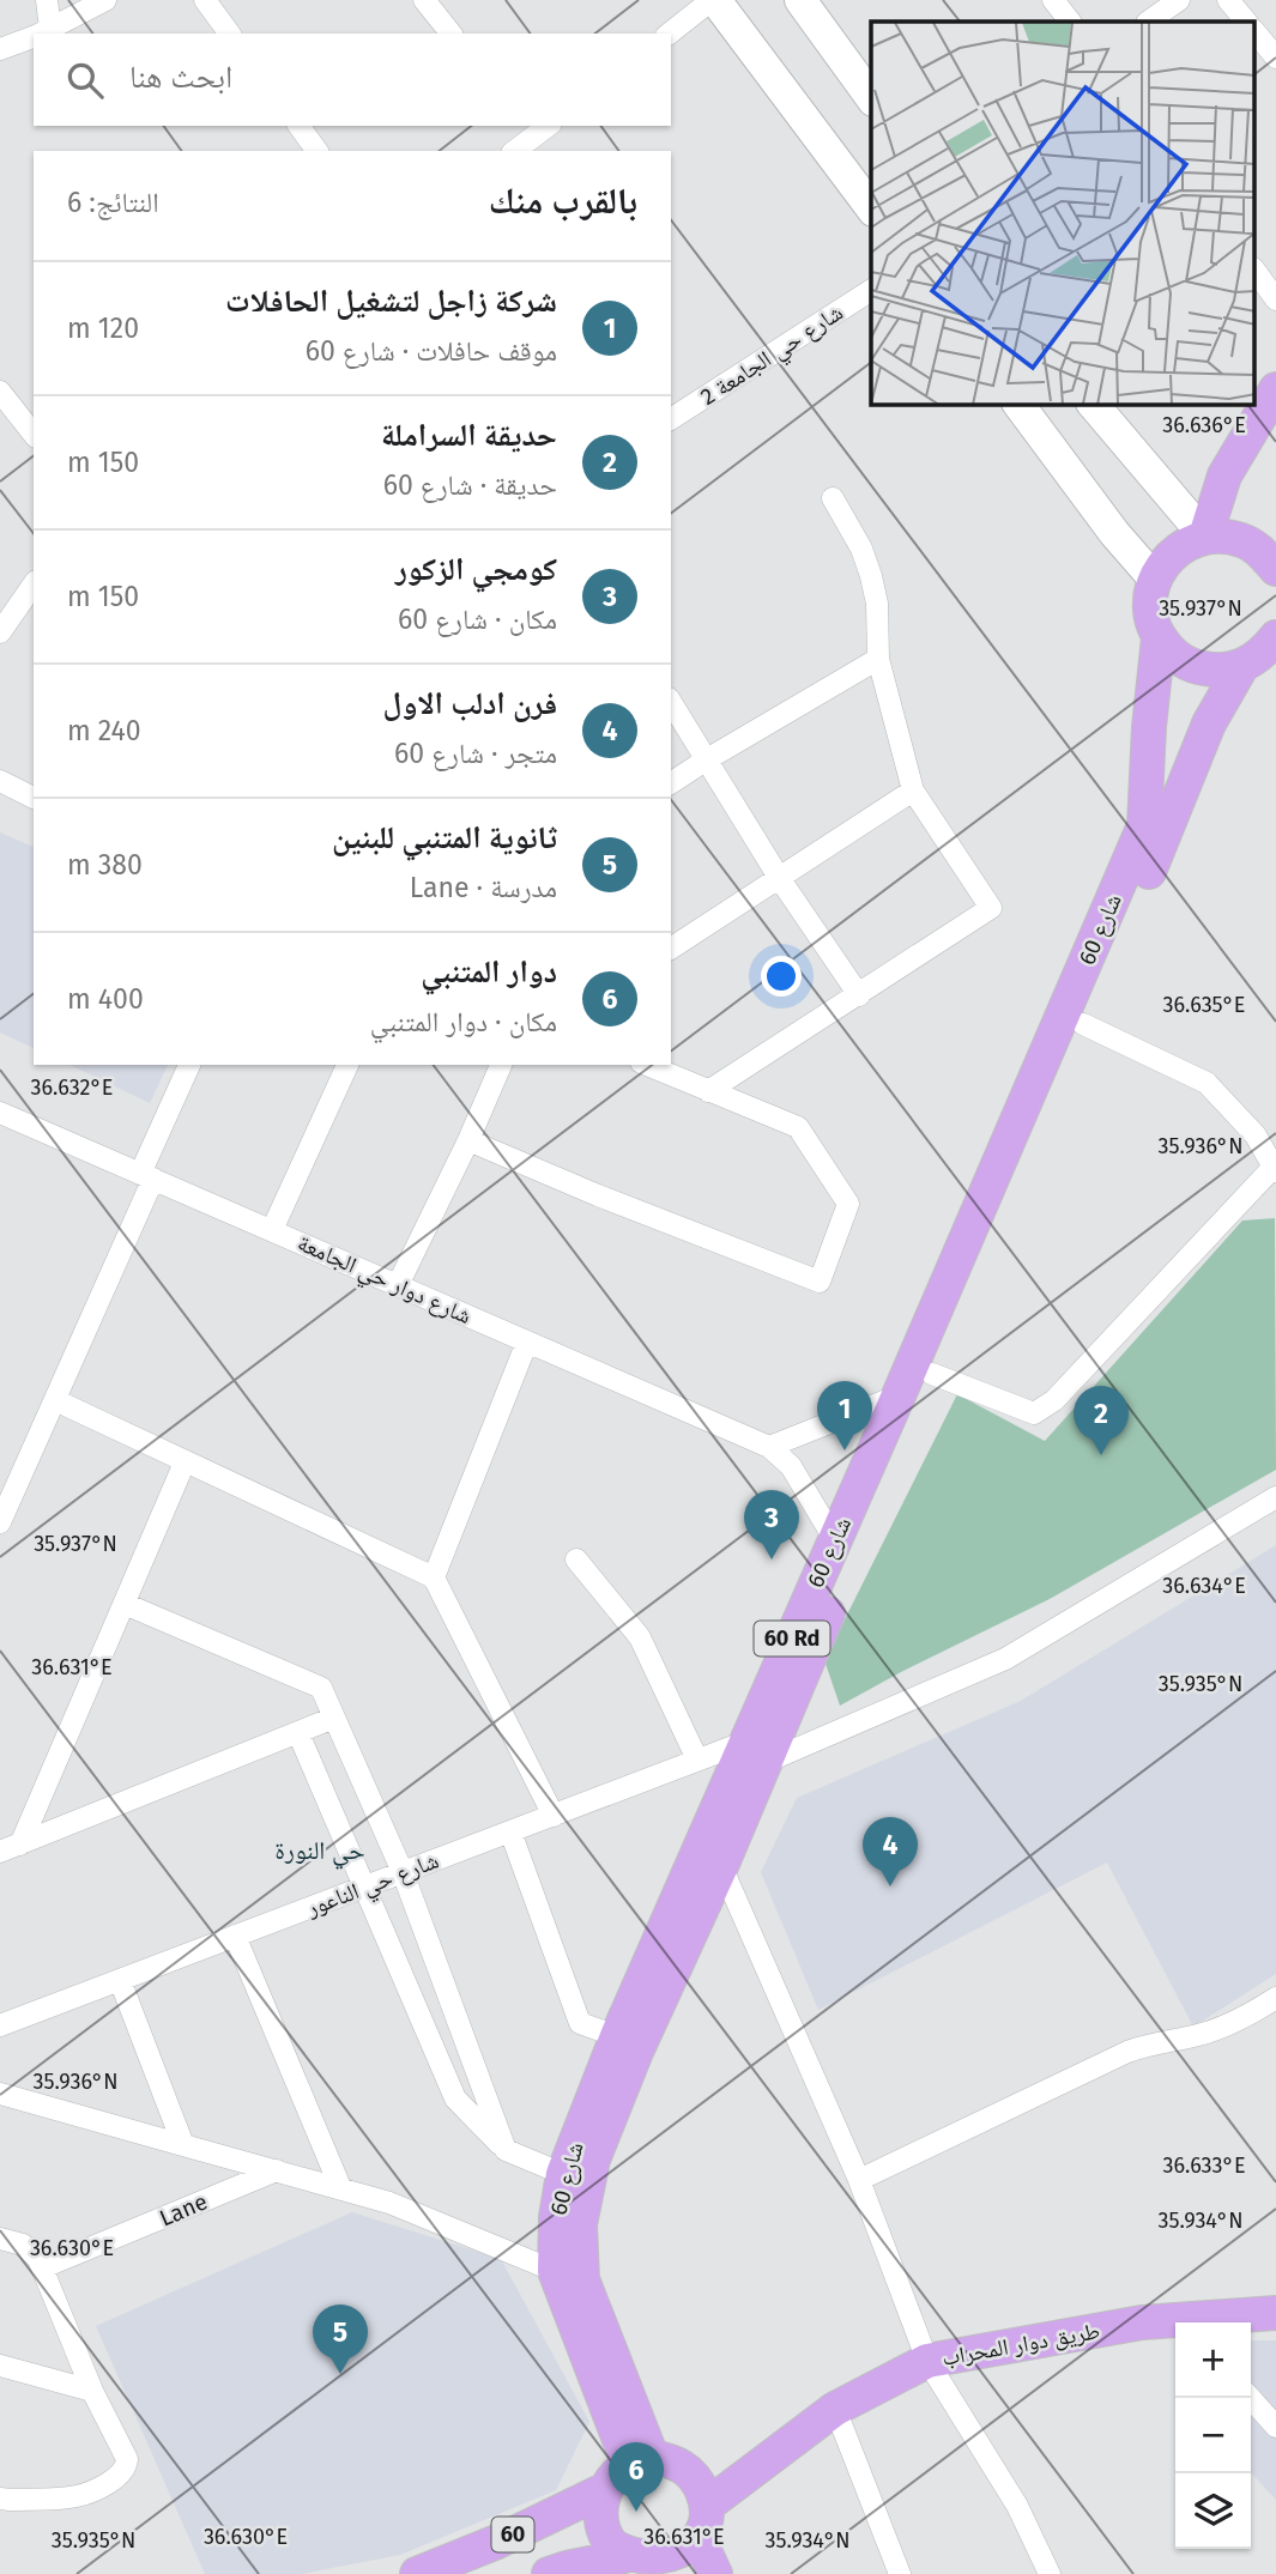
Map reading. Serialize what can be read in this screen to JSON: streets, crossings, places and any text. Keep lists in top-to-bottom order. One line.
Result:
{"streets":{"main road":["شارع 60","60 Rd","طريق دوار المحراب","60"],"street":["شارع حي الجامعة 2","شارع دوار حي الجامعة","شارع حي الناعور","Lane"]},"crossings":[["شارع 60","شارع دوار حي الجامعة"],["شارع 60","شارع حي الناعور"],["شارع 60","طريق دوار المحراب"],["شارع 60","60"],["طريق دوار المحراب","60"]],"districts":["حي النورة"],"page":{"search":"ابحث هنا","heading":["بالقرب منك","النتائج: 6"],"list":[{"mark":"1","name":"شركة زاجل لتشغيل الحافلات","note":"موقف حافلات · شارع 60","value":"120 m"},{"mark":"2","name":"حديقة السراملة","note":"حديقة · شارع 60","value":"150 m"},{"mark":"3","name":"كومجي الزكور","note":"مكان · شارع 60","value":"150 m"},{"mark":"4","name":"فرن ادلب الاول","note":"متجر · شارع 60","value":"240 m"},{"mark":"5","name":"ثانوية المتنبي للبنين","note":"مدرسة · Lane","value":"380 m"},{"mark":"6","name":"دوار المتنبي","note":"مكان · دوار المتنبي","value":"400 m"}],"pins":["1","2","3","4","5","6"],"map_buttons":["+","−"]},"coordinates":["36.636°E","35.937°N","36.635°E","36.632°E","35.936°N","36.634°E","36.631°E","35.935°N","36.633°E","35.934°N","36.630°E"]}
